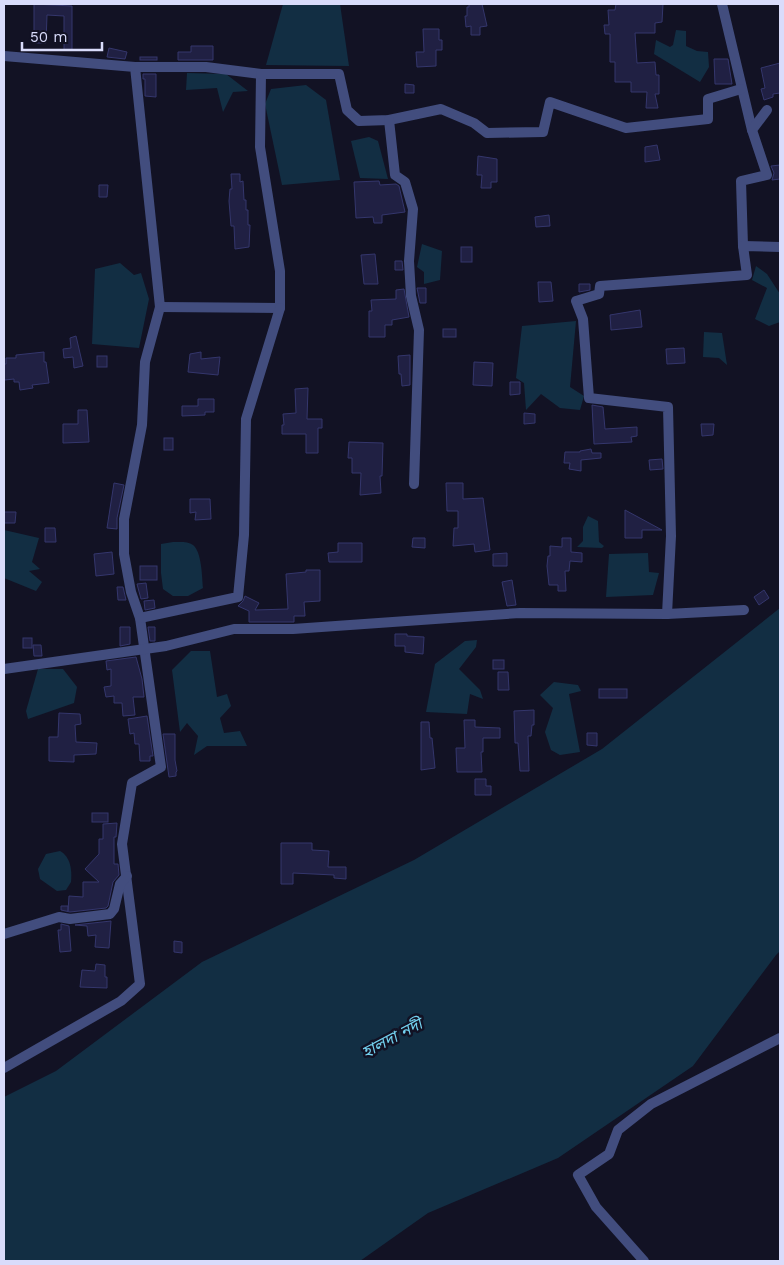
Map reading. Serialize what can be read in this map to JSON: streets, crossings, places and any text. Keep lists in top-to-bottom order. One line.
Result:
{"water":["হালদা নদী"],"scale_bar":"50 m"}
